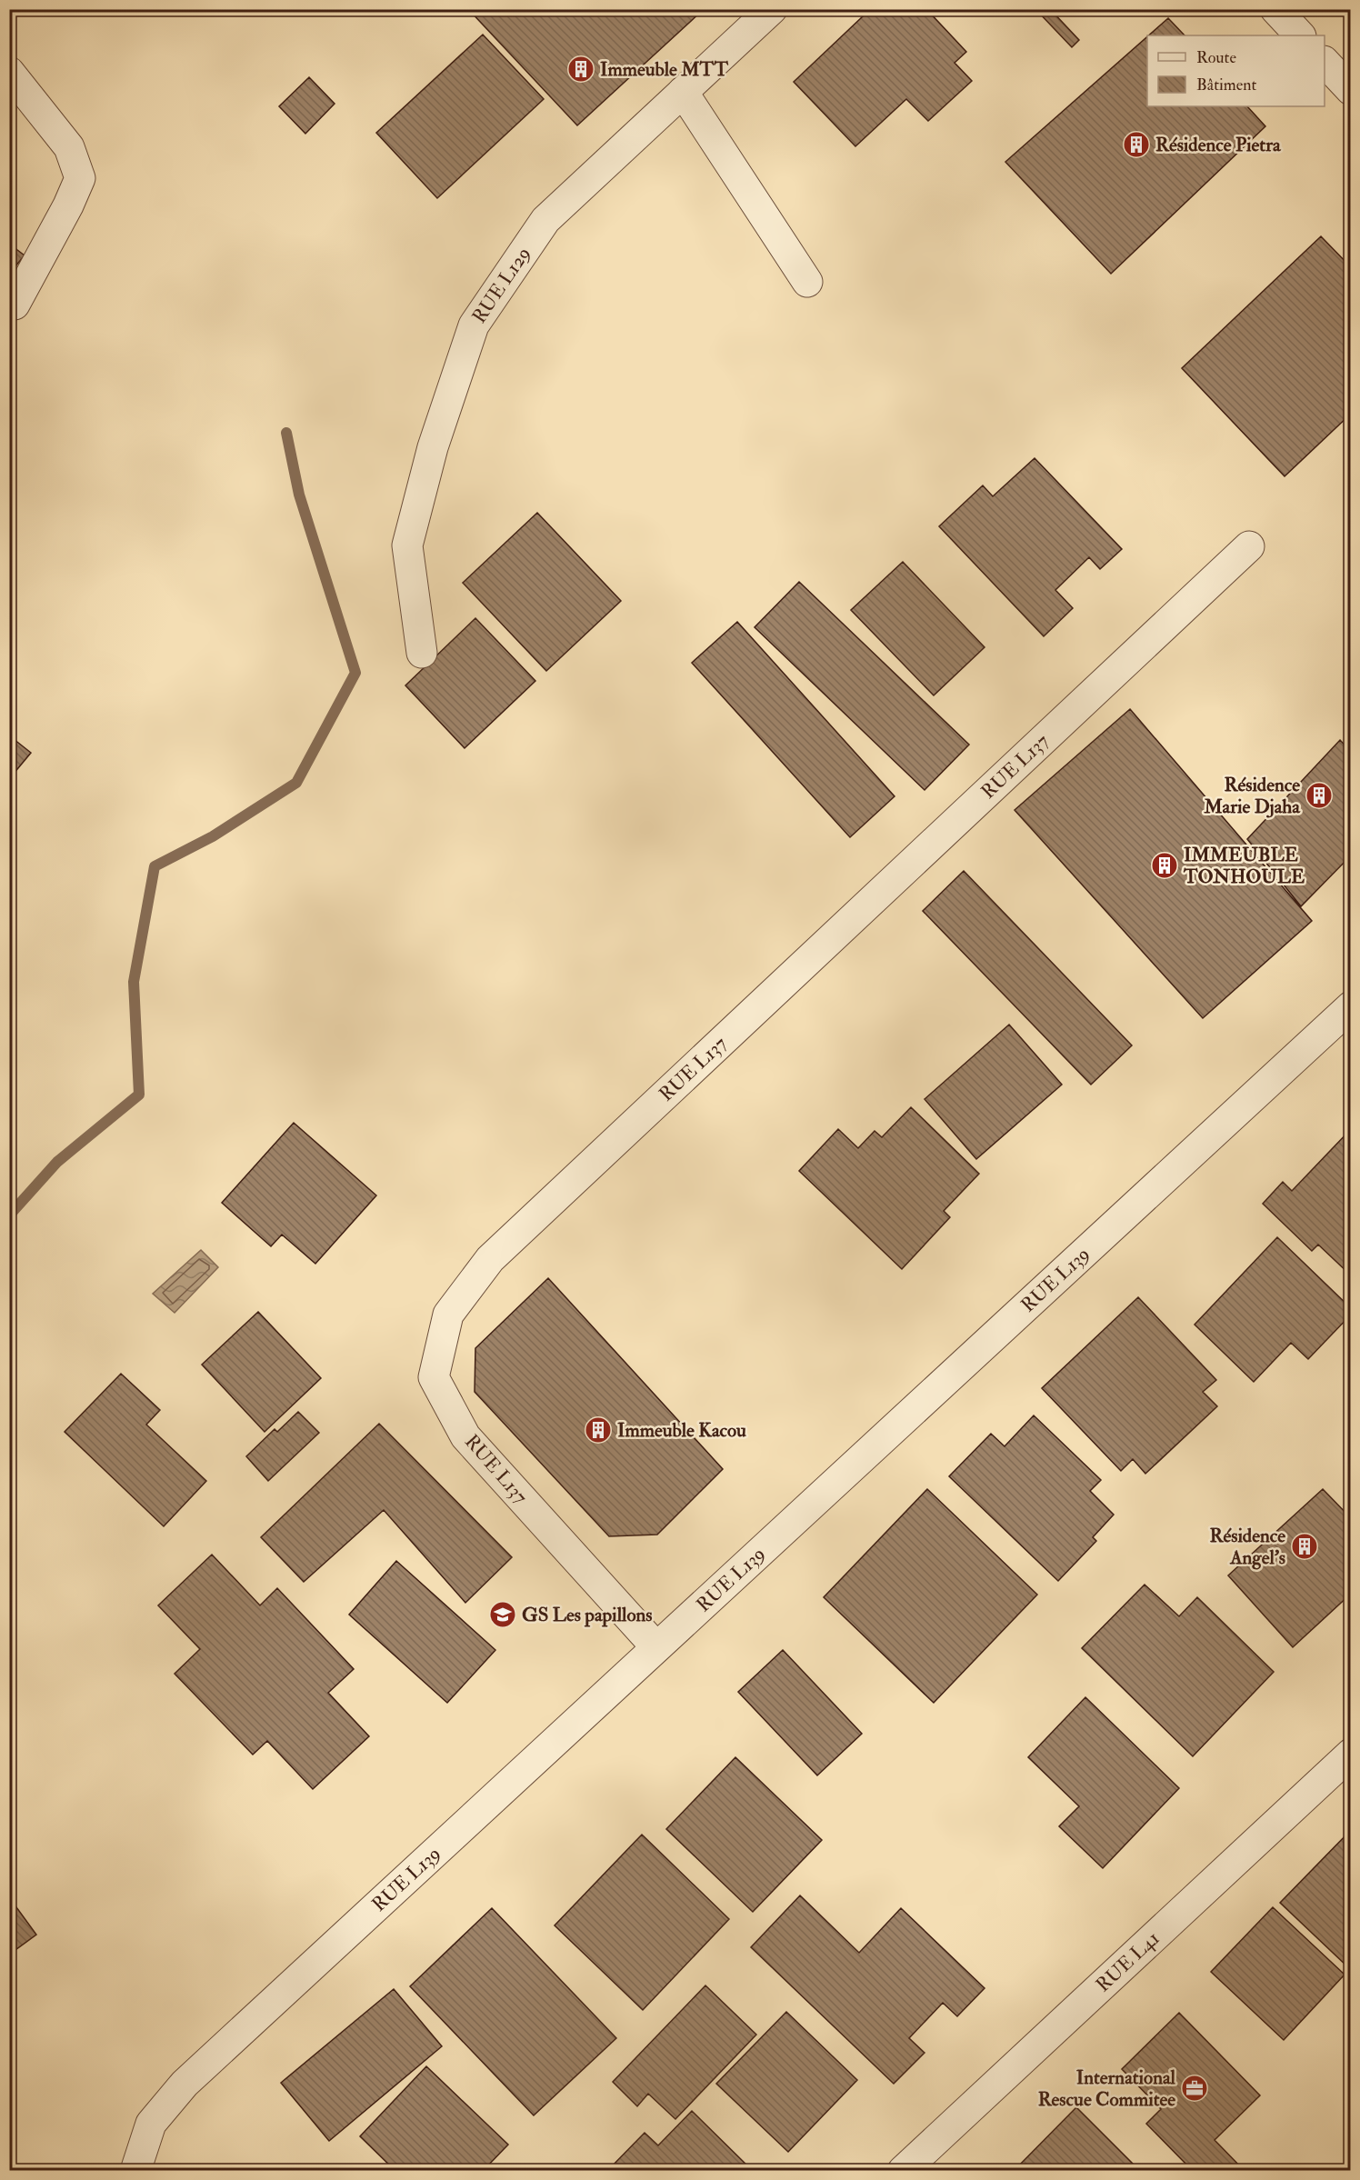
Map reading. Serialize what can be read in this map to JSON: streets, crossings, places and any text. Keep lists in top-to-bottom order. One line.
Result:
{"streets":{"street":["RUE L129","RUE L137","RUE L139","RUE L41"]},"crossings":[["RUE L137","RUE L139"]],"places":{"building":["Immeuble MTT","Résidence Pietra","Résidence Marie Djaha","IMMEUBLE TONHOULE","Immeuble Kacou","Résidence Angel's"],"school or university":["GS Les papillons"],"office":["International Rescue Commitee"]},"legend":["Route","Bâtiment"]}
